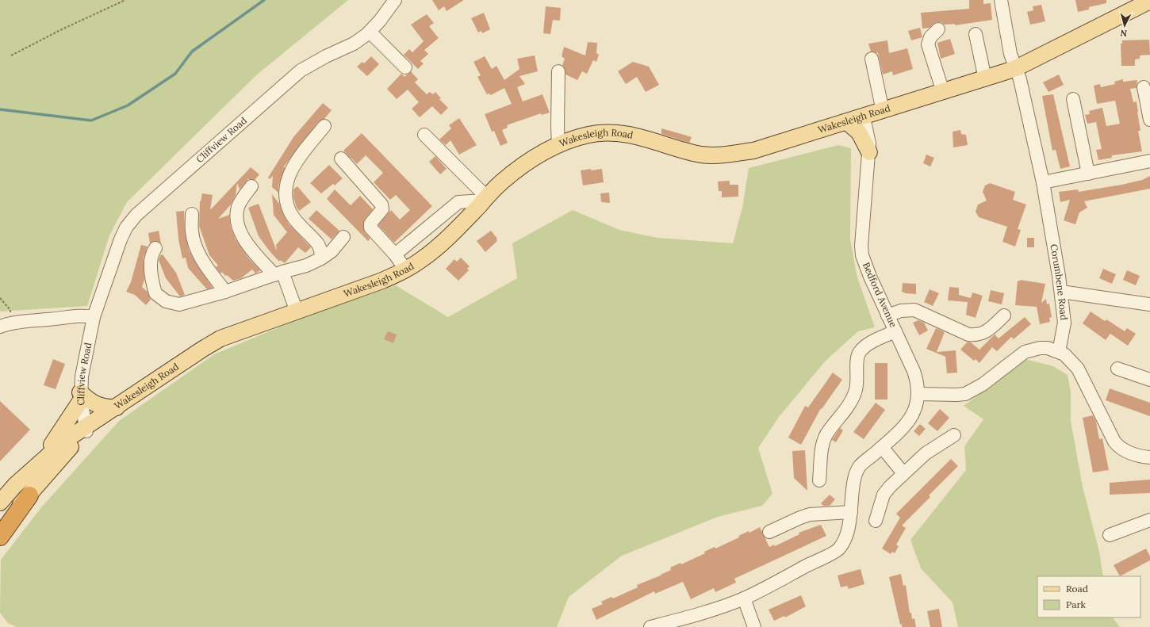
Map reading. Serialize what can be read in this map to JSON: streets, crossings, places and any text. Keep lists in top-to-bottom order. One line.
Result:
{"streets":{"main road":["Wakesleigh Road"],"street":["Cliffview Road","Corumbene Road","Bedford Avenue"]},"crossings":[["Wakesleigh Road","Cliffview Road"],["Wakesleigh Road","Corumbene Road"],["Wakesleigh Road","Bedford Avenue"]],"legend":["Road","Park"],"north":"bottom"}
